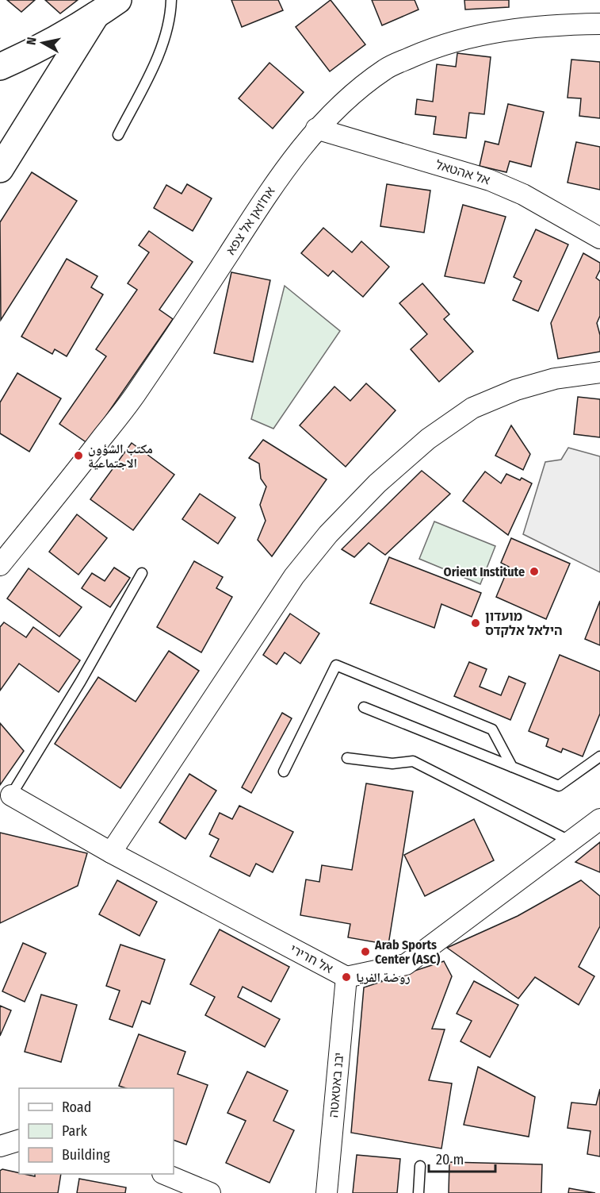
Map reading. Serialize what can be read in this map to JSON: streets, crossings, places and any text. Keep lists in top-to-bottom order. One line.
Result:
{"streets":{"street":["אל אהטאל","אח'ואן אל צפא","אל חרירי","יבנ באטאטה"]},"crossings":[["אל אהטאל","אח'ואן אל צפא"],["אל חרירי","יבנ באטאטה"]],"places":["مكتب الشؤون الاجتماعية","Orient Institute","מועדון הילאל אלקדס","Arab Sports Center (ASC)","روضة الفريا"],"legend":["Road","Park","Building"],"scale_bar":"20 m","north":"left"}
